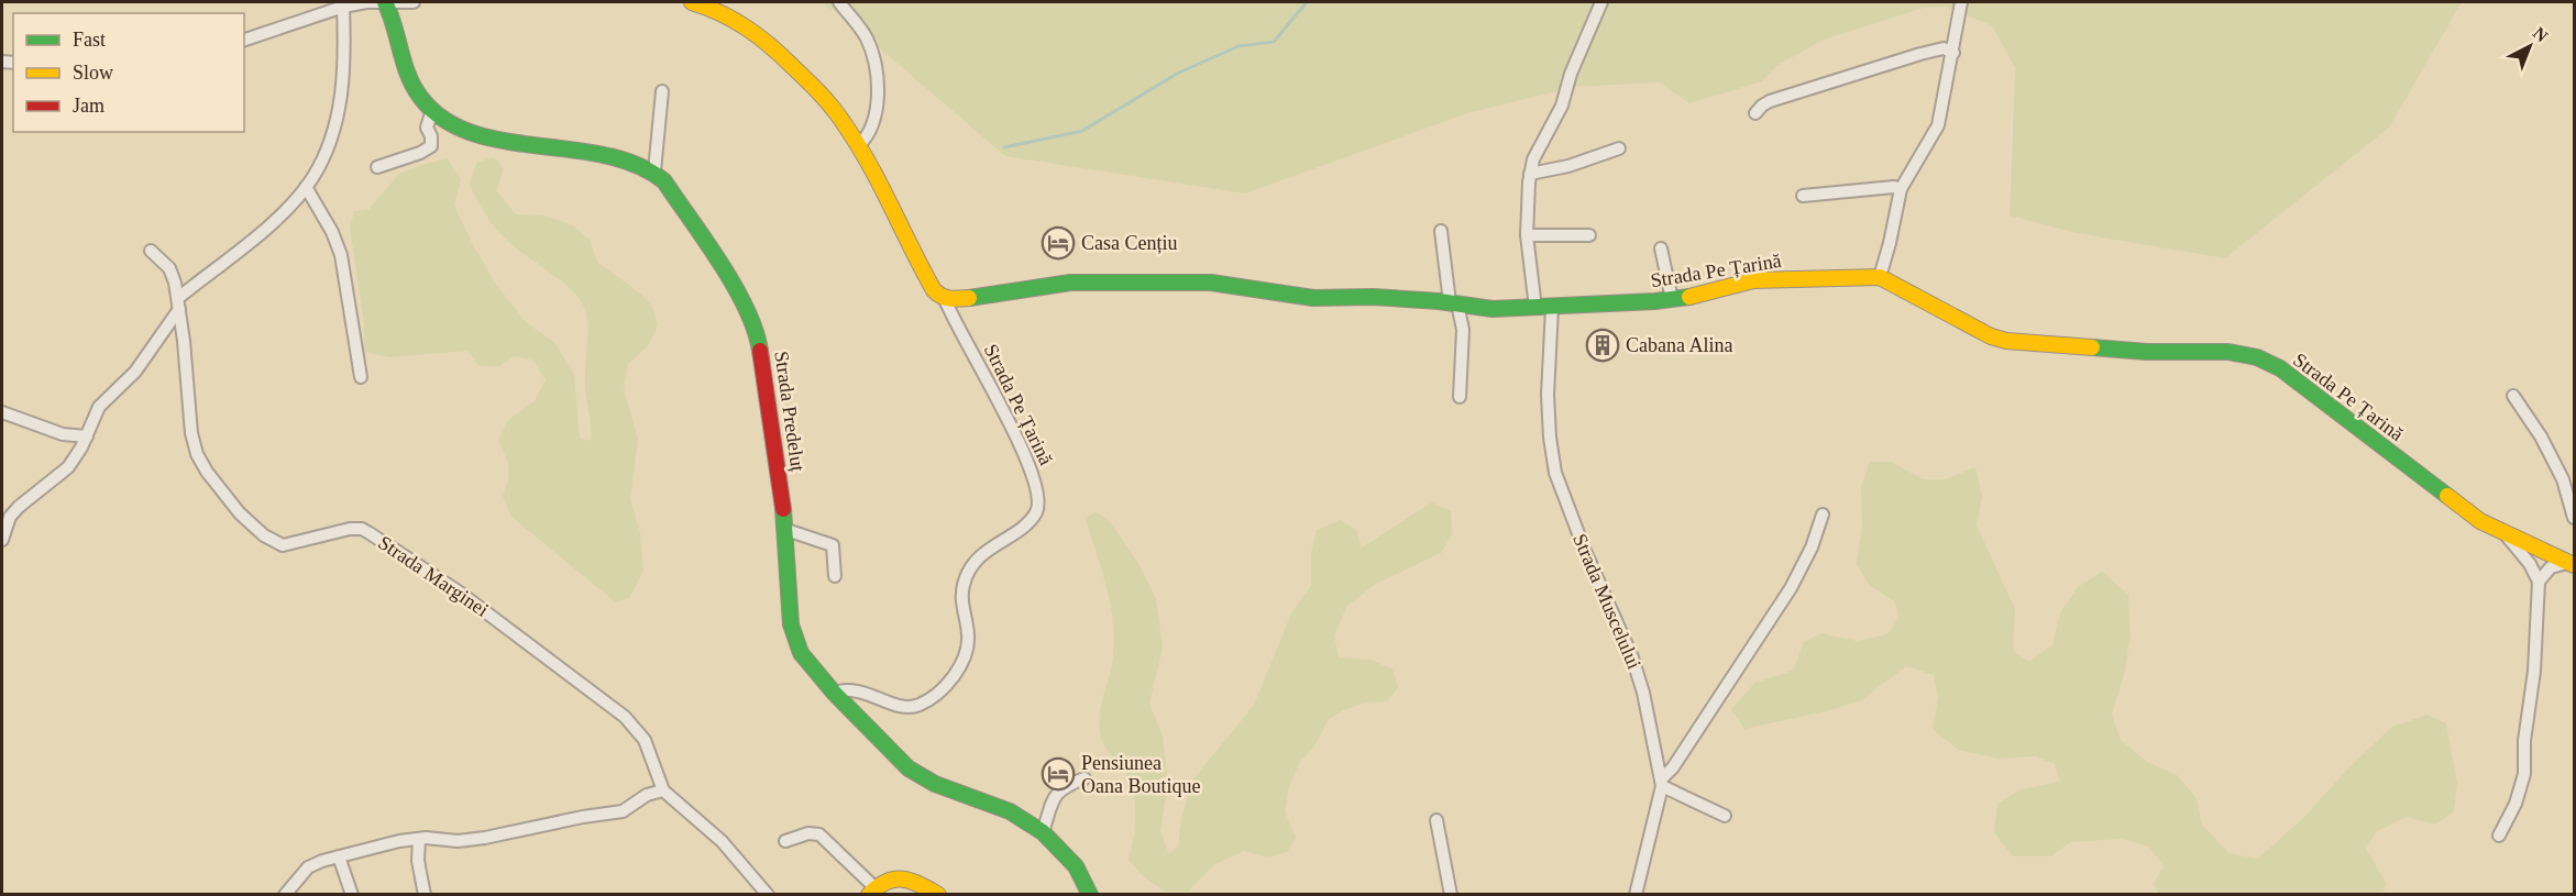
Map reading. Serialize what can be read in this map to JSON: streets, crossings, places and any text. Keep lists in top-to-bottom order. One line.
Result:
{"streets":{"street":["Strada Pe Țarină","Strada Predeluț","Strada Marginei","Strada Muscelului"]},"crossings":[["Strada Pe Țarină","Strada Predeluț"],["Strada Pe Țarină","Strada Muscelului"]],"places":{"hotel":["Casa Cențiu","Pensiunea Oana Boutique"],"building":["Cabana Alina"]},"legend":["Fast","Slow","Jam"],"north":"top right"}
